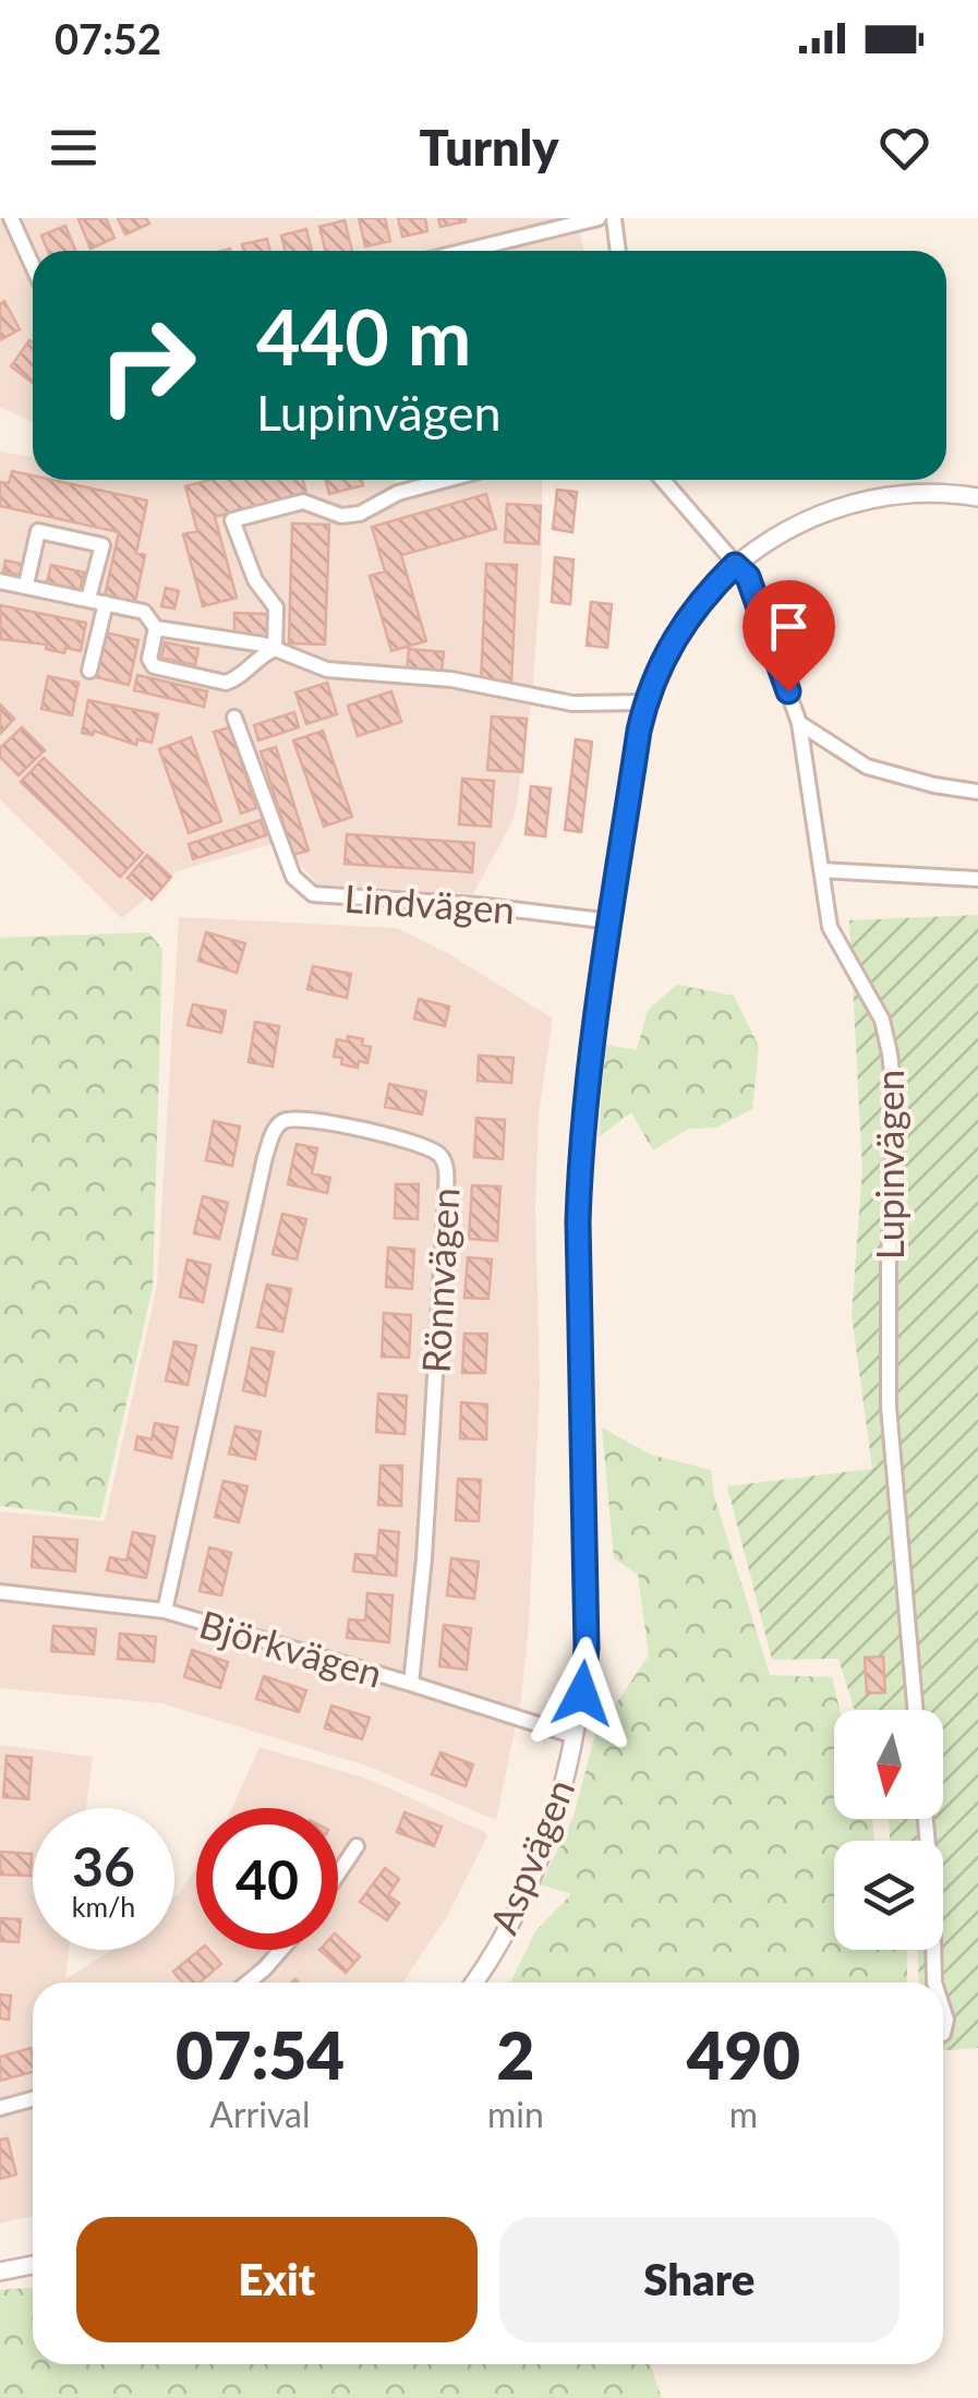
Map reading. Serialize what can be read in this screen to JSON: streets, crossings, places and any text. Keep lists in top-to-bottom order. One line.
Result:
{"streets":{"street":["Lindvägen","Lupinvägen","Rönnvägen","Björkvägen","Aspvägen"]},"crossings":[["Lindvägen","Aspvägen"],["Lupinvägen","Aspvägen"],["Rönnvägen","Björkvägen"],["Björkvägen","Aspvägen"]],"north":"bottom","page":{"status":"07:52","header":"Turnly","turn":["440 m","Lupinvägen"],"speed":"36 km/h","limit":"40","eta":["07:54","Arrival","2","min","490","m"],"buttons":["Exit","Share"]}}
